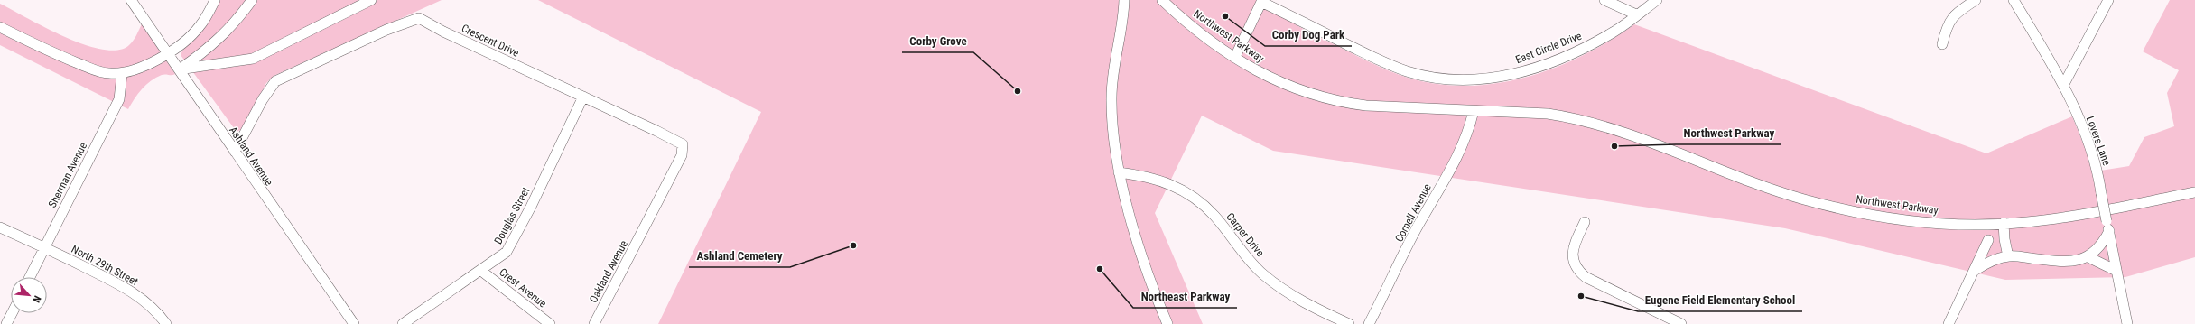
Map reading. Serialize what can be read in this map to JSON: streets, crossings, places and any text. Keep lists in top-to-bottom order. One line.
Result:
{"streets":{"street":["Northwest Parkway","Crescent Drive","East Circle Drive","Lovers Lane","Ashland Avenue","Sherman Avenue","Cornell Avenue","Douglas Street","Carper Drive","North 29th Street","Oakland Avenue","Crest Avenue"]},"crossings":[["Northwest Parkway","Cornell Avenue"],["Crescent Drive","Ashland Avenue"],["Crescent Drive","Douglas Street"],["Crescent Drive","Oakland Avenue"],["Sherman Avenue","North 29th Street"],["Douglas Street","Crest Avenue"]],"places":["Corby Dog Park","Corby Grove","Northwest Parkway","Ashland Cemetery","Northeast Parkway","Eugene Field Elementary School"],"north":"bottom right"}
